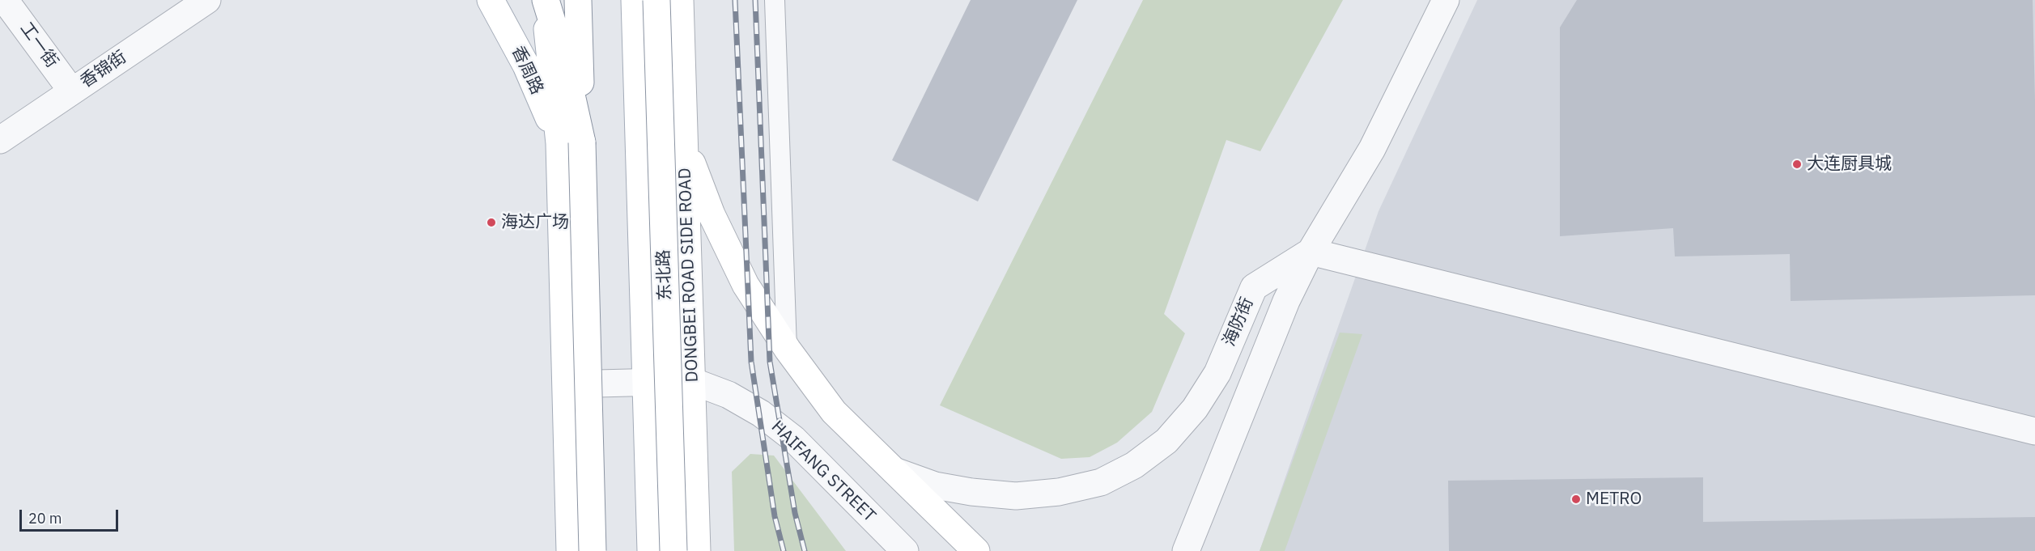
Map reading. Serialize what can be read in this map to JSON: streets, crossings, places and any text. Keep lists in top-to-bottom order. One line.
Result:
{"streets":{"main road":["香周路","东北路","DONGBEI ROAD SIDE ROAD"],"street":["工一街","香锦街","海防街","HAIFANG STREET"]},"crossings":[["工一街","香锦街"],["东北路","HAIFANG STREET"],["DONGBEI ROAD SIDE ROAD","HAIFANG STREET"]],"places":["大连厨具城","海达广场","METRO"],"scale_bar":"20 m"}
